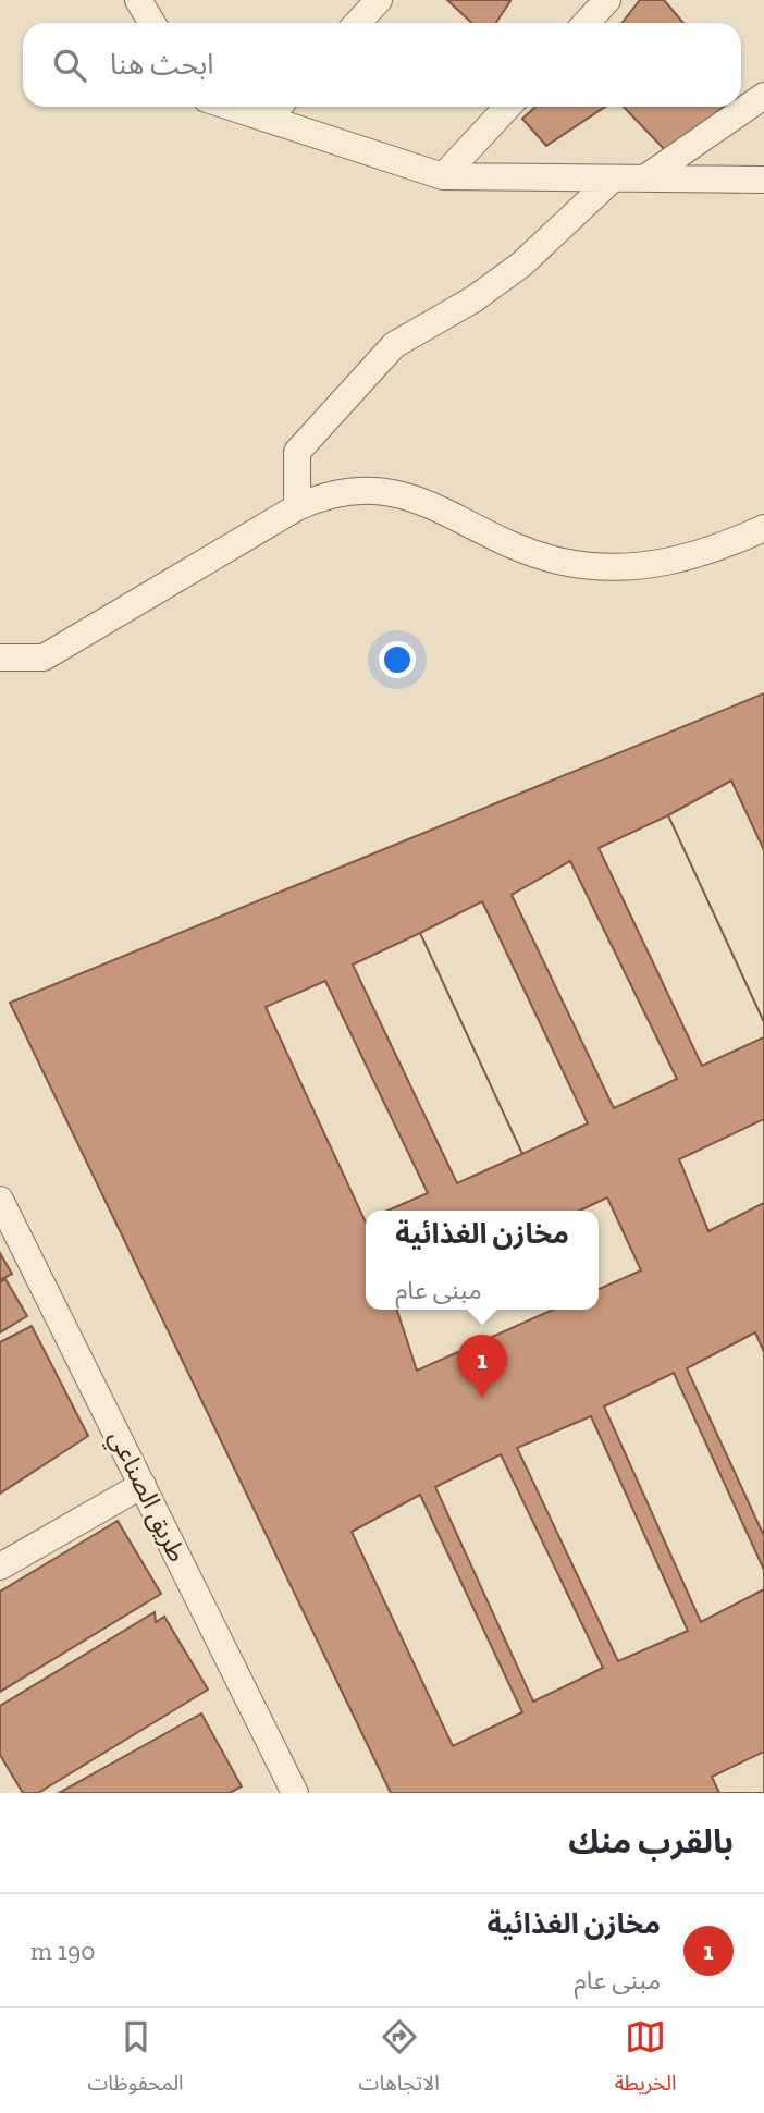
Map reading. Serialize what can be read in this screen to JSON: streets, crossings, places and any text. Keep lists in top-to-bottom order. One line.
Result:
{"streets":{"street":["طريق الصناعي"]},"page":{"search":"ابحث هنا","popup":["مخازن الغذائية","مبنى عام"],"pins":"1","heading":"بالقرب منك","list":[{"mark":"1","name":"مخازن الغذائية","note":"مبنى عام","value":"190 m"}],"nav":["الخريطة","الاتجاهات","المحفوظات"]}}
